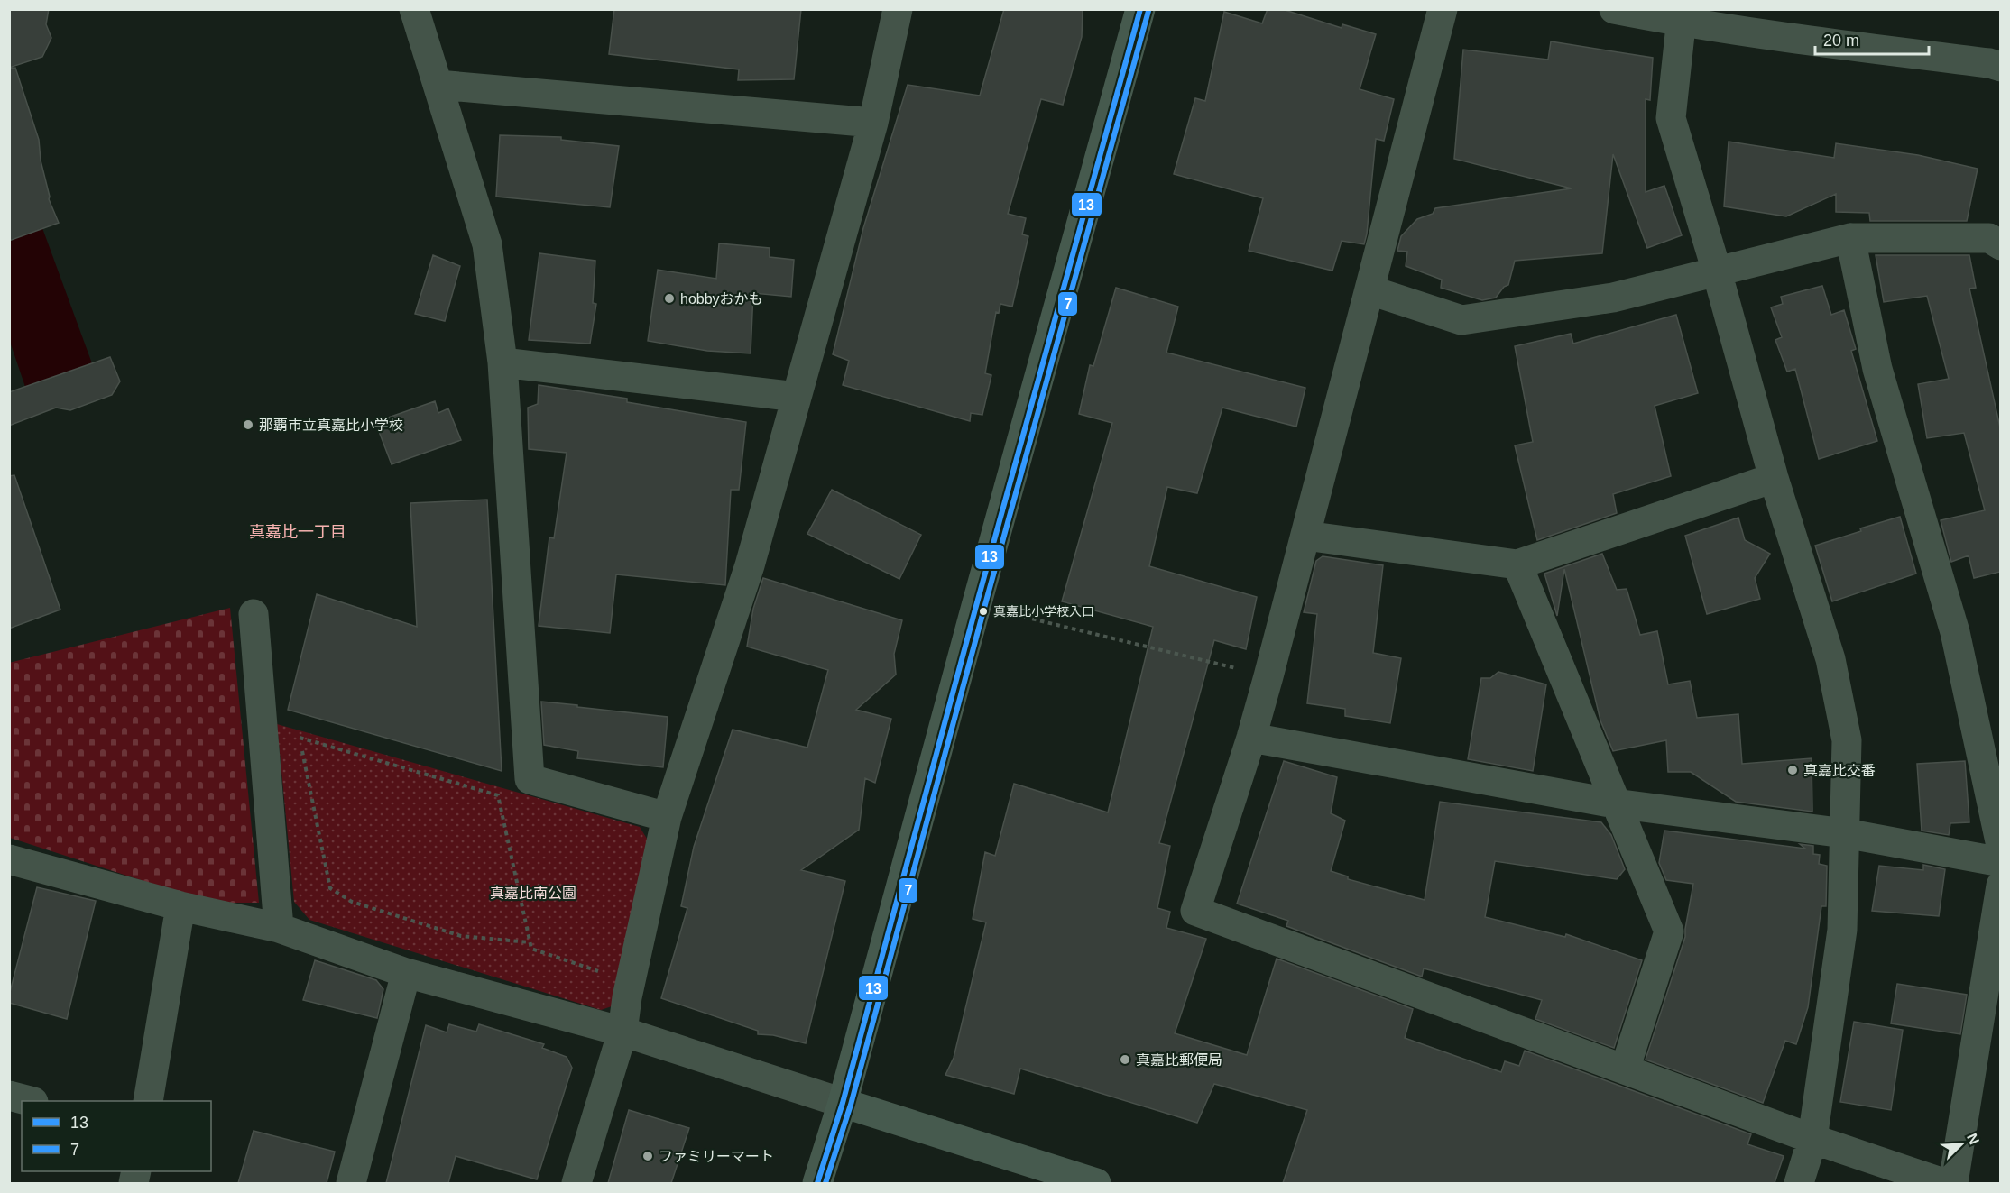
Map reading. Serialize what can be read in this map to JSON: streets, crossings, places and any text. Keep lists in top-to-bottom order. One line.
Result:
{"districts":["真嘉比一丁目"],"parks":["真嘉比南公園"],"places":["hobbyおかも","那覇市立真嘉比小学校","真嘉比小学校入口","真嘉比交番","真嘉比郵便局","ファミリーマート"],"lines":["transit line 13","transit line 7"],"legend":["13","7"],"scale_bar":"20 m","north":"top right"}
